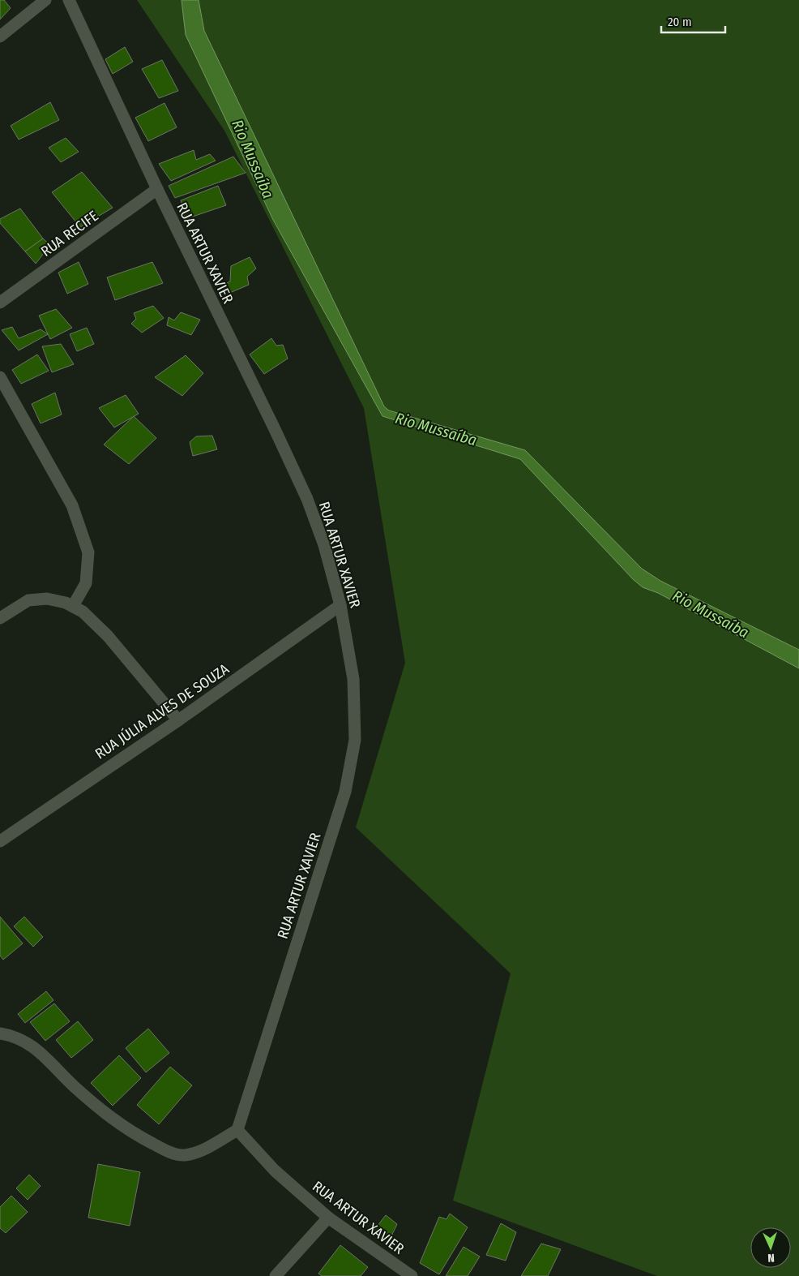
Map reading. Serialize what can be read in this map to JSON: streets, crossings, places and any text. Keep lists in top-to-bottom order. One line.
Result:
{"streets":{"street":["RUA RECIFE","RUA ARTUR XAVIER","RUA JÚLIA ALVES DE SOUZA"]},"crossings":[["RUA RECIFE","RUA ARTUR XAVIER"],["RUA ARTUR XAVIER","RUA JÚLIA ALVES DE SOUZA"]],"water":["Rio Mussaíba"],"scale_bar":"20 m","north":"bottom"}
